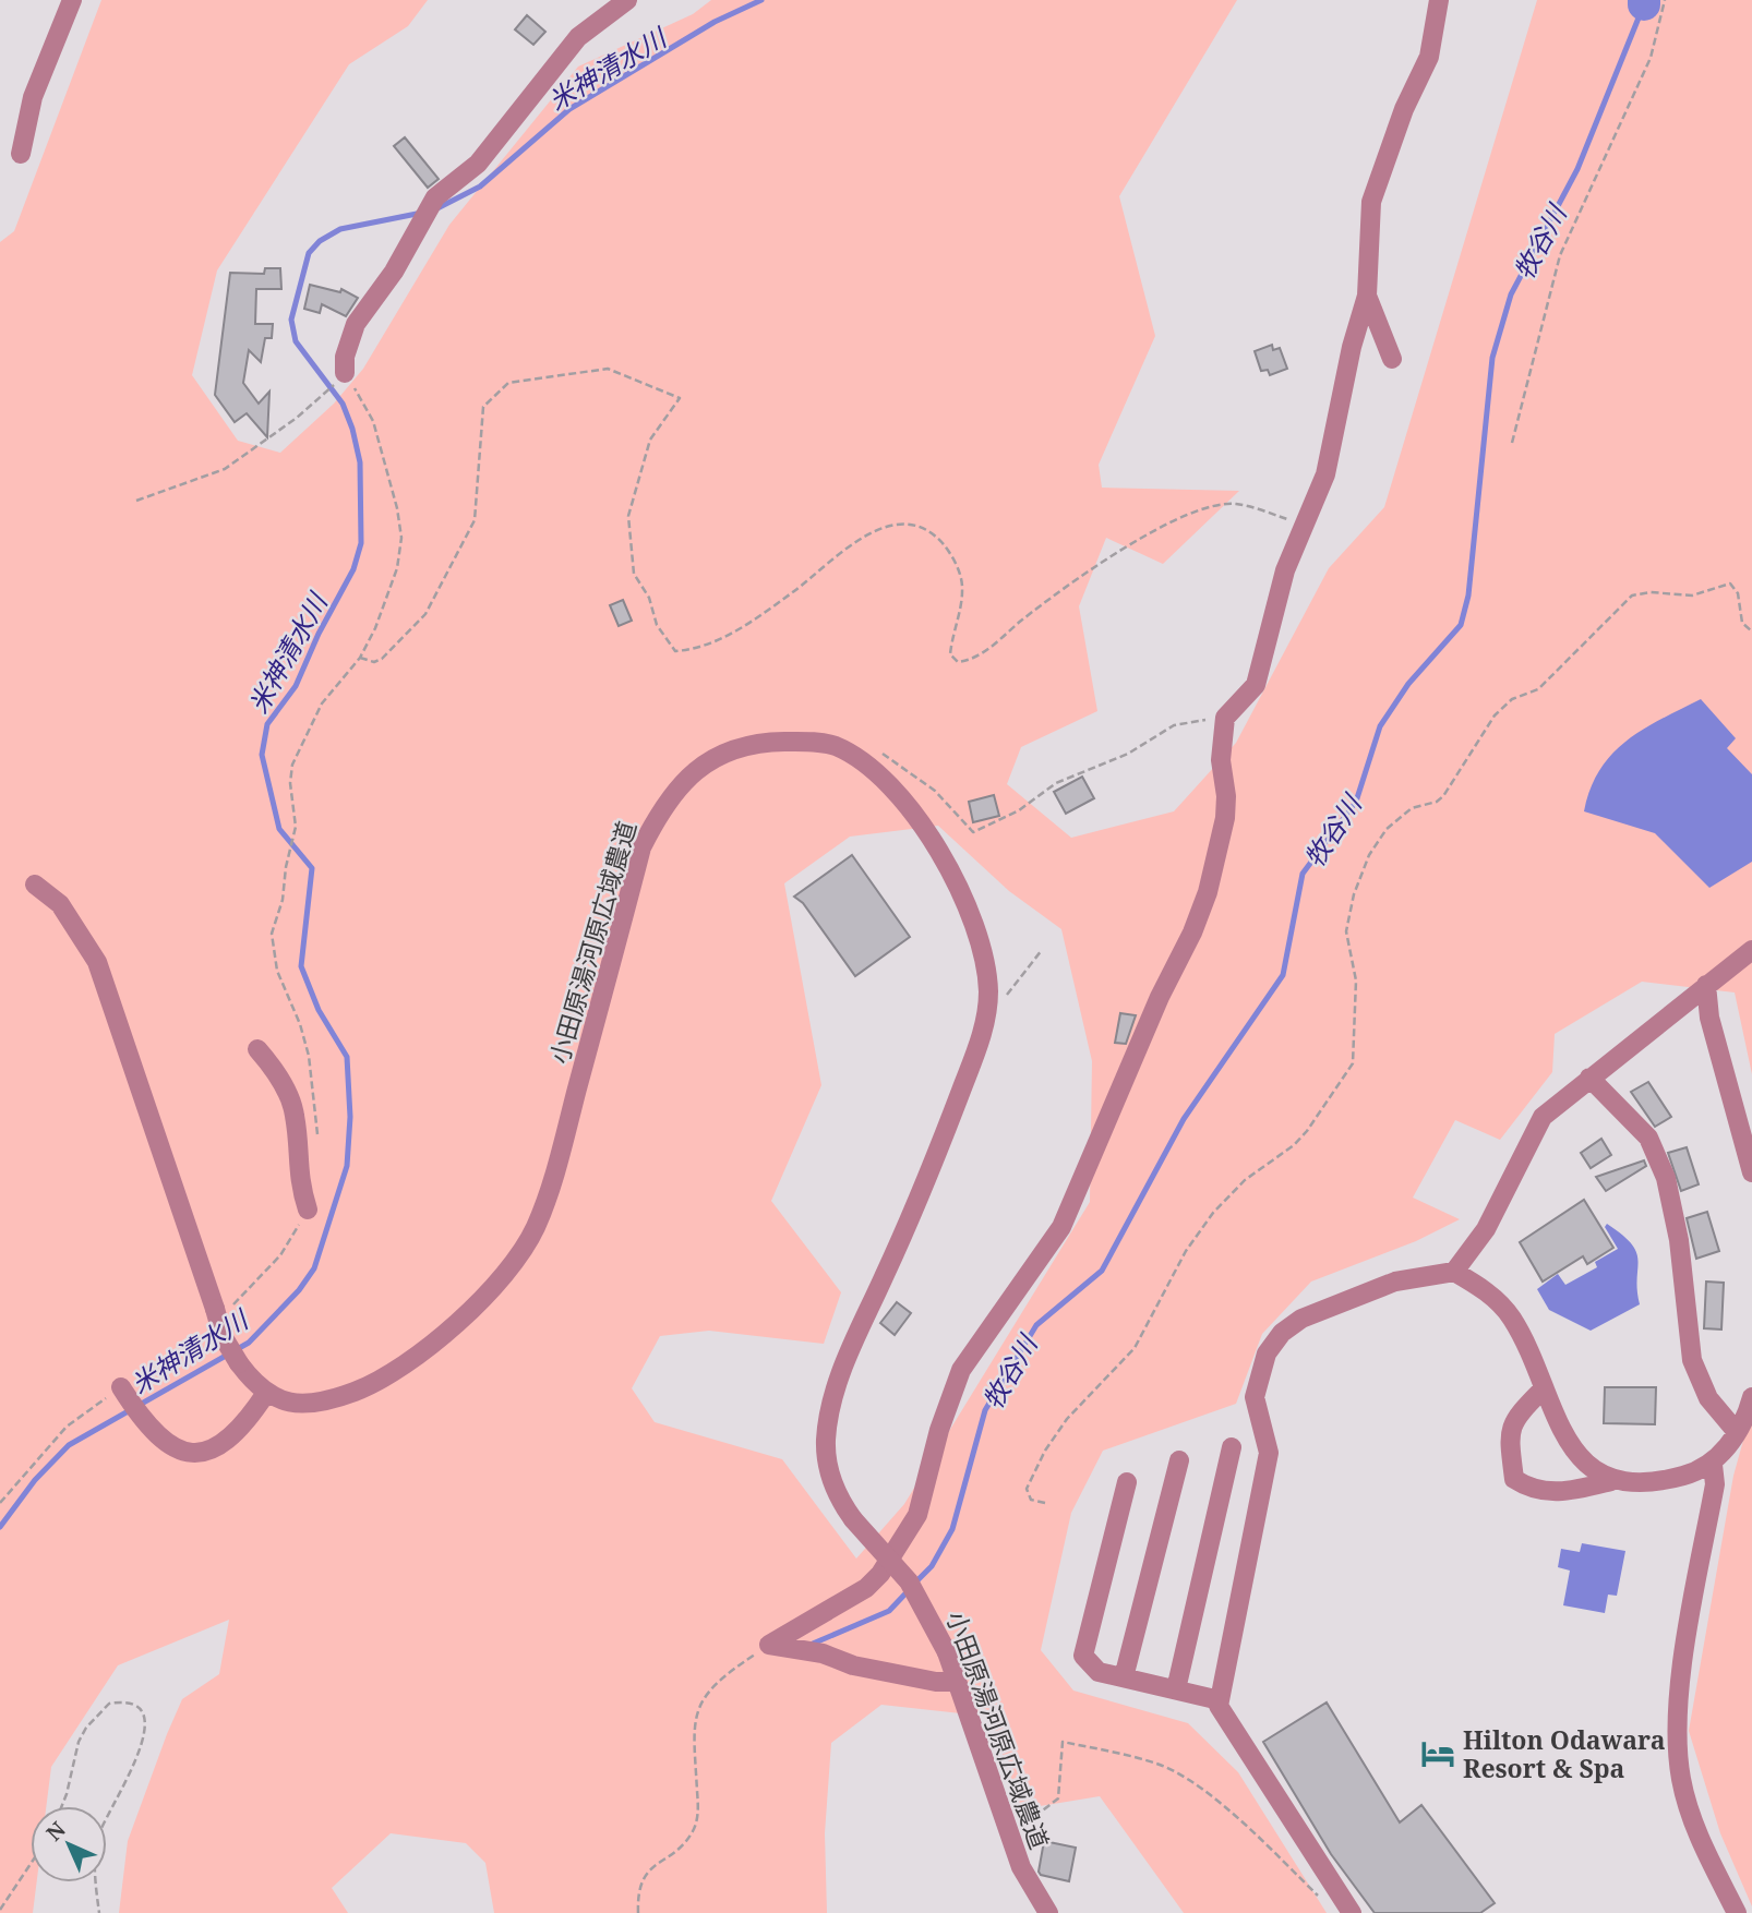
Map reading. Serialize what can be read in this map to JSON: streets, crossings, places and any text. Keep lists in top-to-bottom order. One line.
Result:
{"streets":{"street":["小田原湯河原広域農道"]},"water":["米神清水川","牧谷川"],"places":{"hotel":["Hilton Odawara Resort & Spa"]},"north":"top left"}
